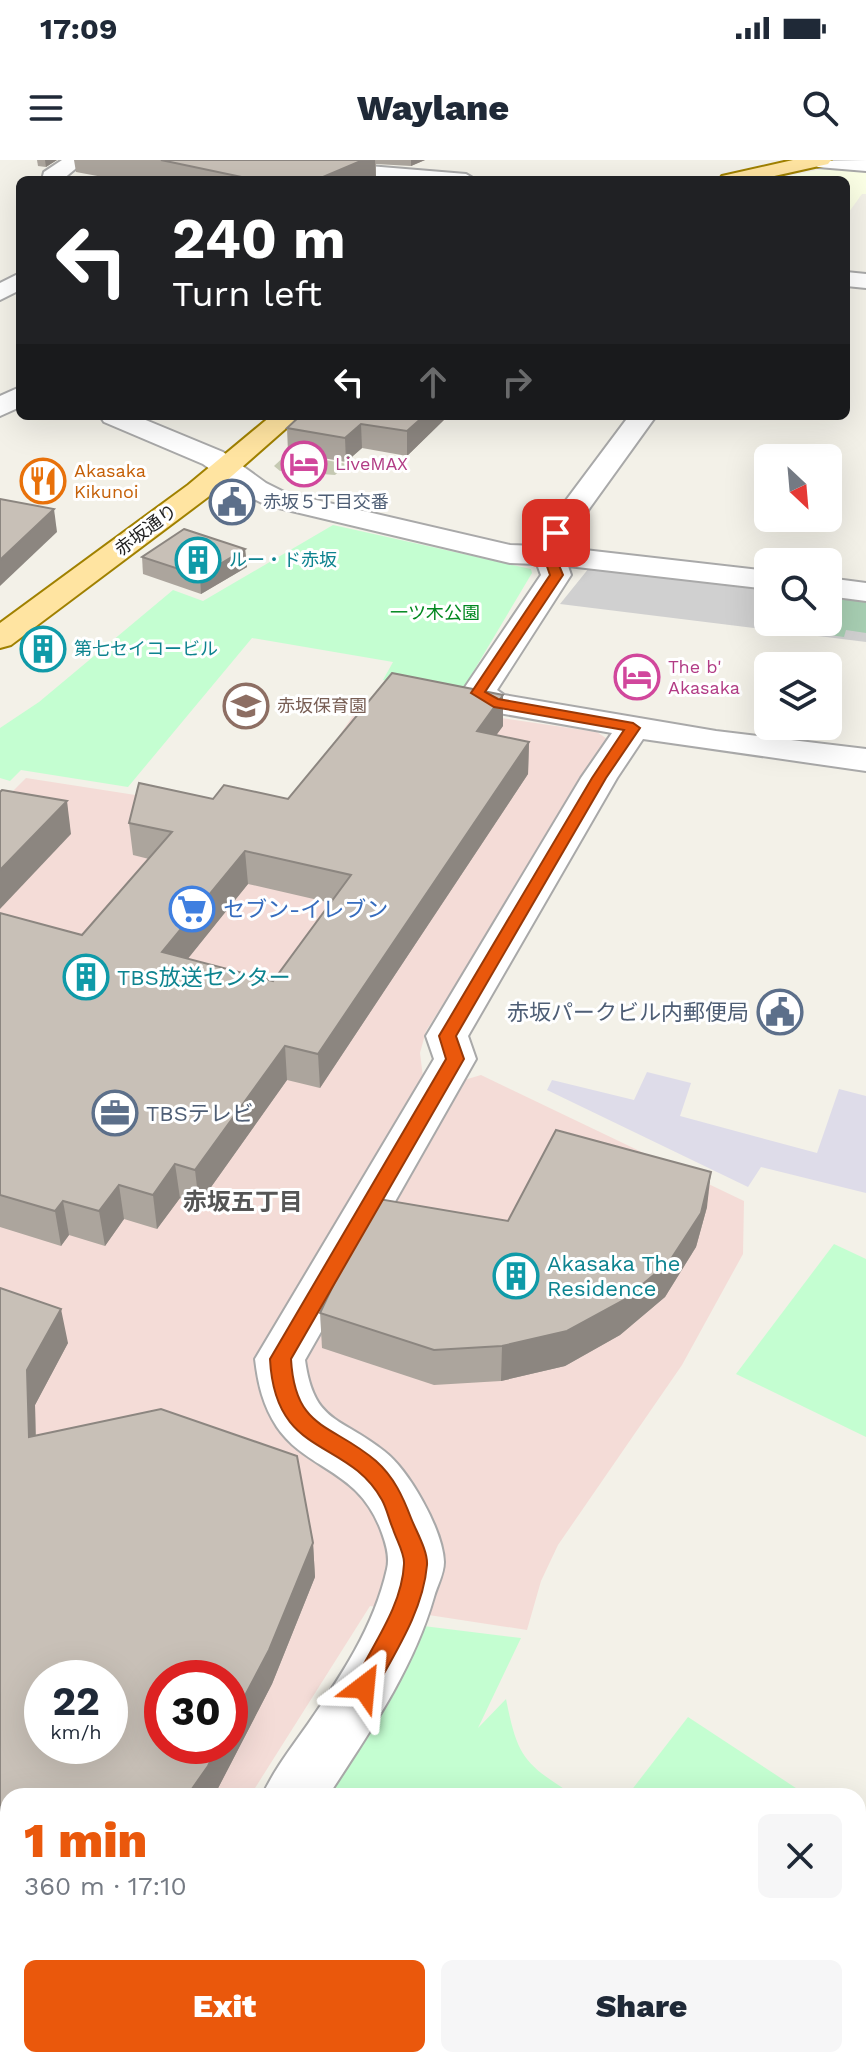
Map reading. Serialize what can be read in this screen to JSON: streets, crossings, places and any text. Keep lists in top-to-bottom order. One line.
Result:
{"streets":{"main road":["赤坂通り"]},"districts":["赤坂五丁目"],"parks":["一ツ木公園"],"places":{"hotel":["LiveMAX","The b' Akasaka"],"restaurant":["Akasaka Kikunoi"],"public building":["赤坂５丁目交番","赤坂パークビル内郵便局"],"building":["ルー・ド赤坂","第七セイコービル","TBS放送センター","Akasaka The Residence"],"school or university":["赤坂保育園"],"supermarket":["セブン-イレブン"],"office":["TBSテレビ"]},"north":"bottom right","page":{"status":"17:09","header":"Waylane","turn":["240 m","Turn left"],"speed":"22 km/h","limit":"30","heading":["1 min","360 m · 17:10"],"buttons":["Exit","Share"]}}
